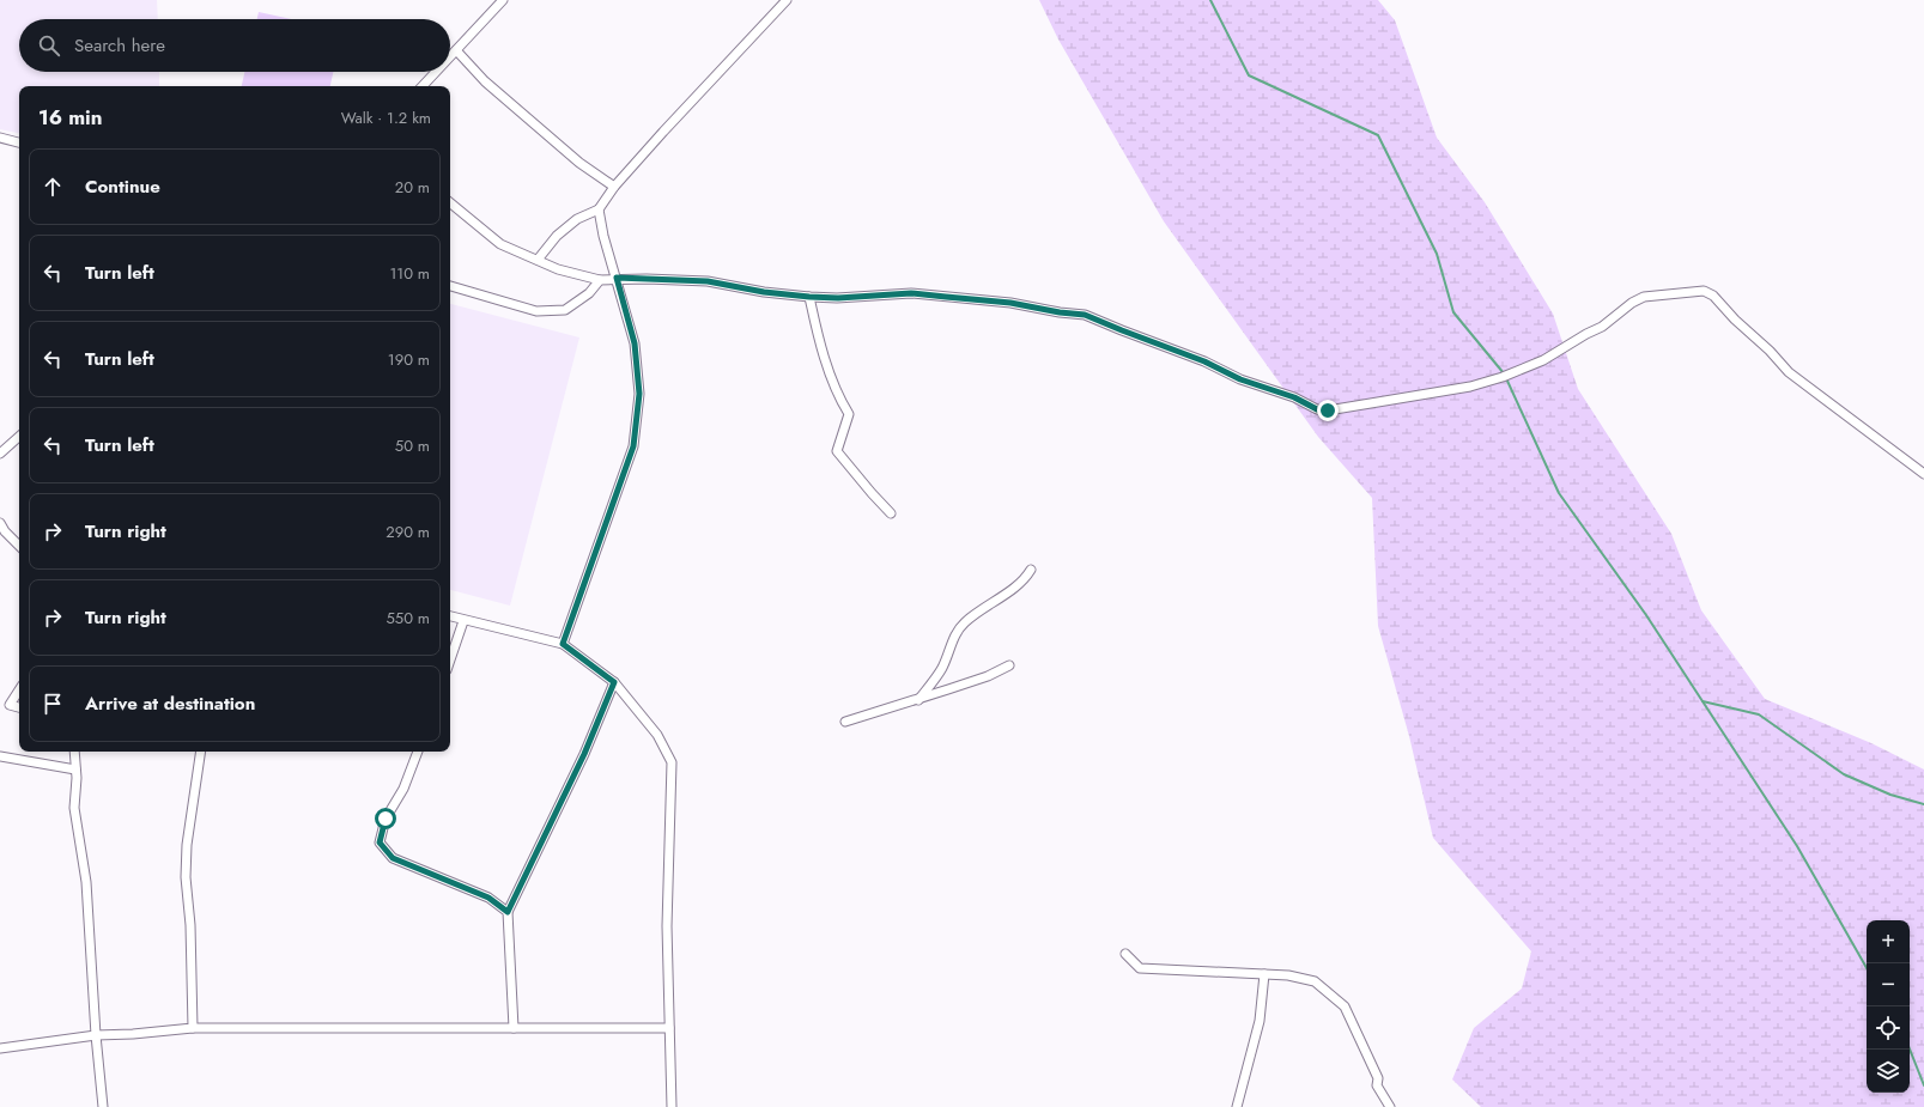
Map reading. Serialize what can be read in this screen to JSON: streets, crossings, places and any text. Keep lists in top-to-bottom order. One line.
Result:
{"page":{"search":"Search here","heading":["16 min","Walk · 1.2 km"],"list":[["Continue","20 m"],["Turn left","110 m"],["Turn left","190 m"],["Turn left","50 m"],["Turn right","290 m"],["Turn right","550 m"],"Arrive at destination"],"map_buttons":["+","−"]}}
